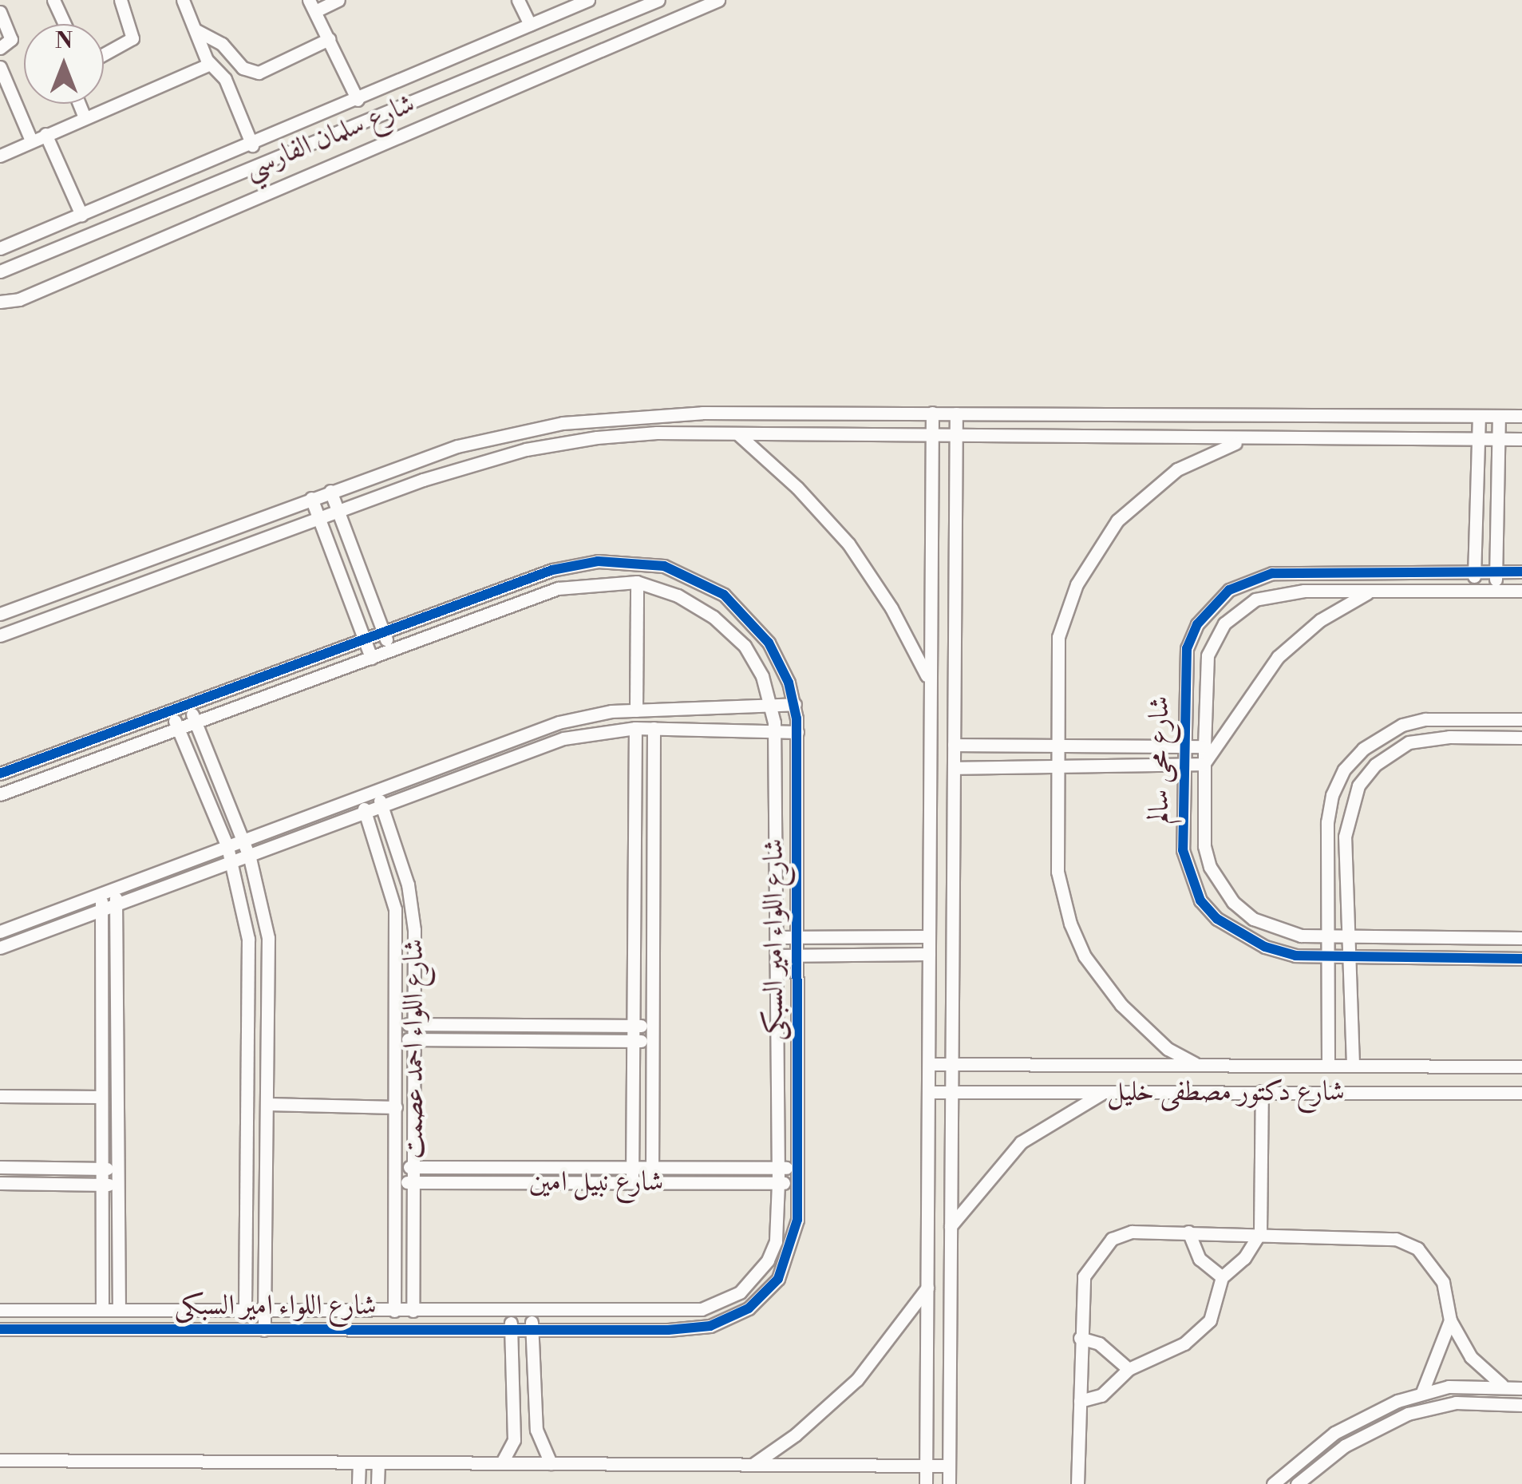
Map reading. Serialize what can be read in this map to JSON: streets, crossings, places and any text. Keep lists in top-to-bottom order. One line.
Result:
{"streets":{"street":["شارع سلمان الفارسي","شارع محى سالم","شارع اللواء امير السبكى","شارع اللواء احمد عصمت","شارع دكتور مصطفى خليل","شارع نبيل امين"]},"crossings":[["شارع اللواء امير السبكى","شارع اللواء احمد عصمت"],["شارع اللواء امير السبكى","شارع نبيل امين"],["شارع اللواء احمد عصمت","شارع نبيل امين"]],"north":"top"}
